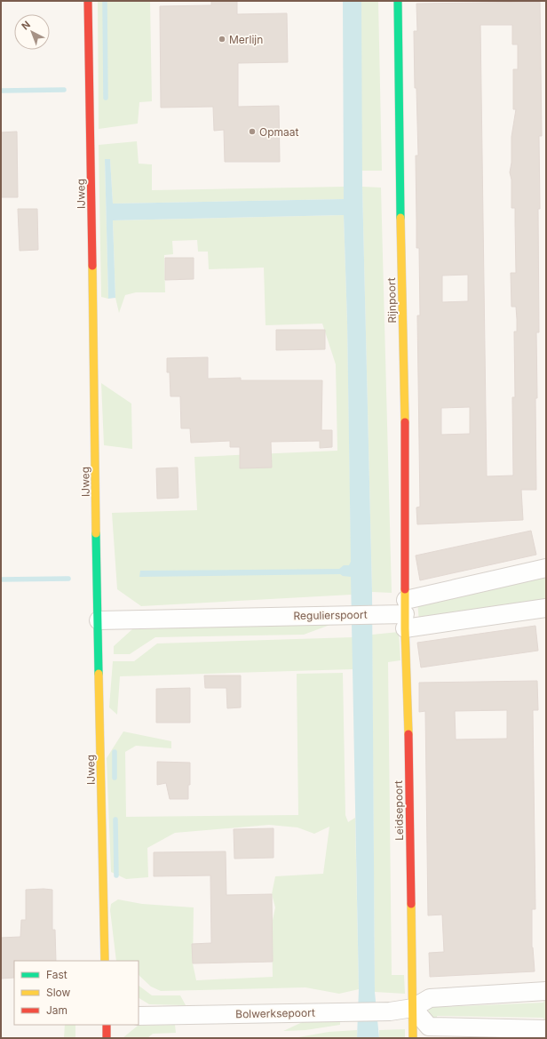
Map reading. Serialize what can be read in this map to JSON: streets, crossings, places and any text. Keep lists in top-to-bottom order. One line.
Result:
{"streets":{"street":["IJweg","Rijnpoort","Regulierspoort","Leidsepoort","Bolwerksepoort"]},"crossings":[["IJweg","Regulierspoort"],["Rijnpoort","Regulierspoort"],["Rijnpoort","Leidsepoort"],["Regulierspoort","Leidsepoort"],["Leidsepoort","Bolwerksepoort"]],"places":["Merlijn","Opmaat"],"legend":["Fast","Slow","Jam"],"north":"top left"}
